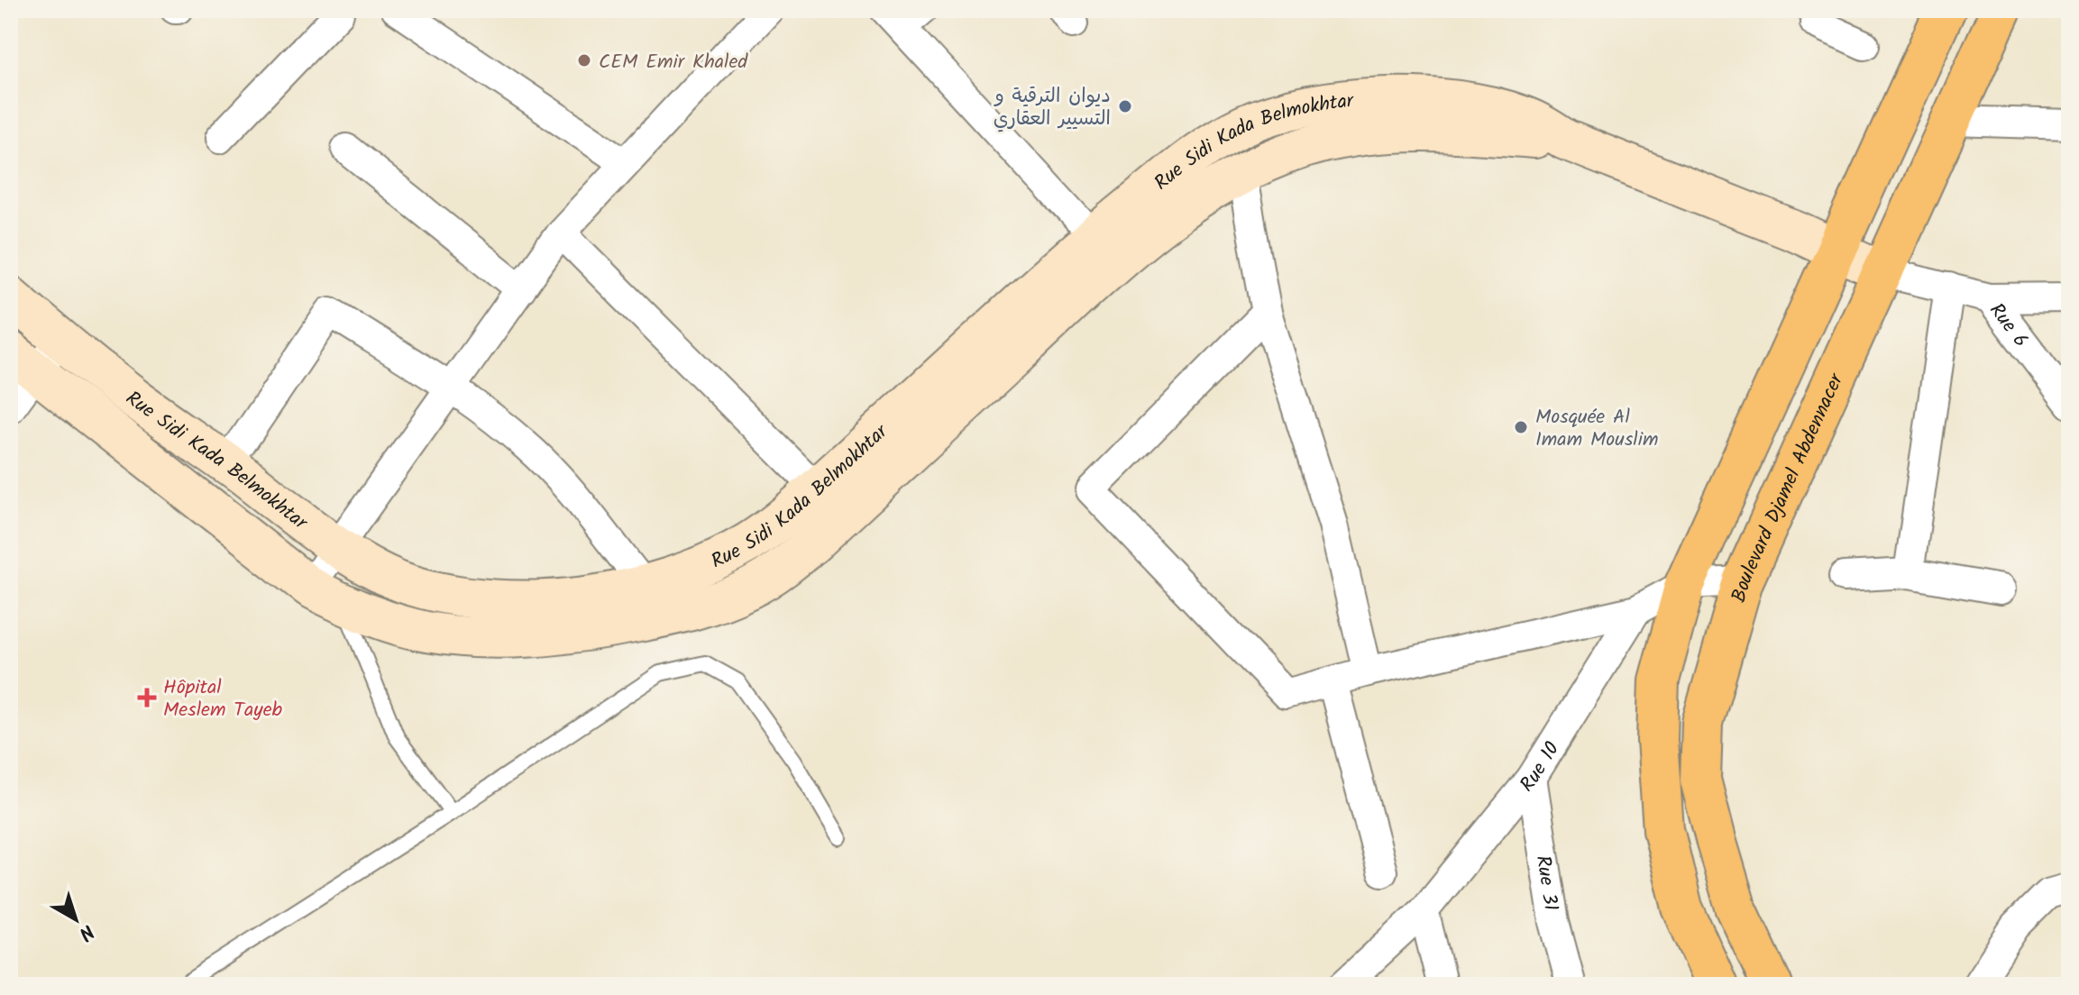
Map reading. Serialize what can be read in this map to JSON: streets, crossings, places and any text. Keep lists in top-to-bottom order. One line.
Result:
{"streets":{"main road":["Rue Sidi Kada Belmokhtar","Boulevard Djamel Abdennacer"],"street":["Rue 6","Rue 10","Rue 31"]},"crossings":[["Rue Sidi Kada Belmokhtar","Rue 6"],["Rue Sidi Kada Belmokhtar","Boulevard Djamel Abdennacer"],["Rue 6","Boulevard Djamel Abdennacer"],["Boulevard Djamel Abdennacer","Rue 10"],["Rue 10","Rue 31"]],"places":{"other":["CEM Emir Khaled","ديوان الترقية و التسيير العقاري","Mosquée Al Imam Mouslim"],"health":["Hôpital Meslem Tayeb"]},"north":"bottom right"}
